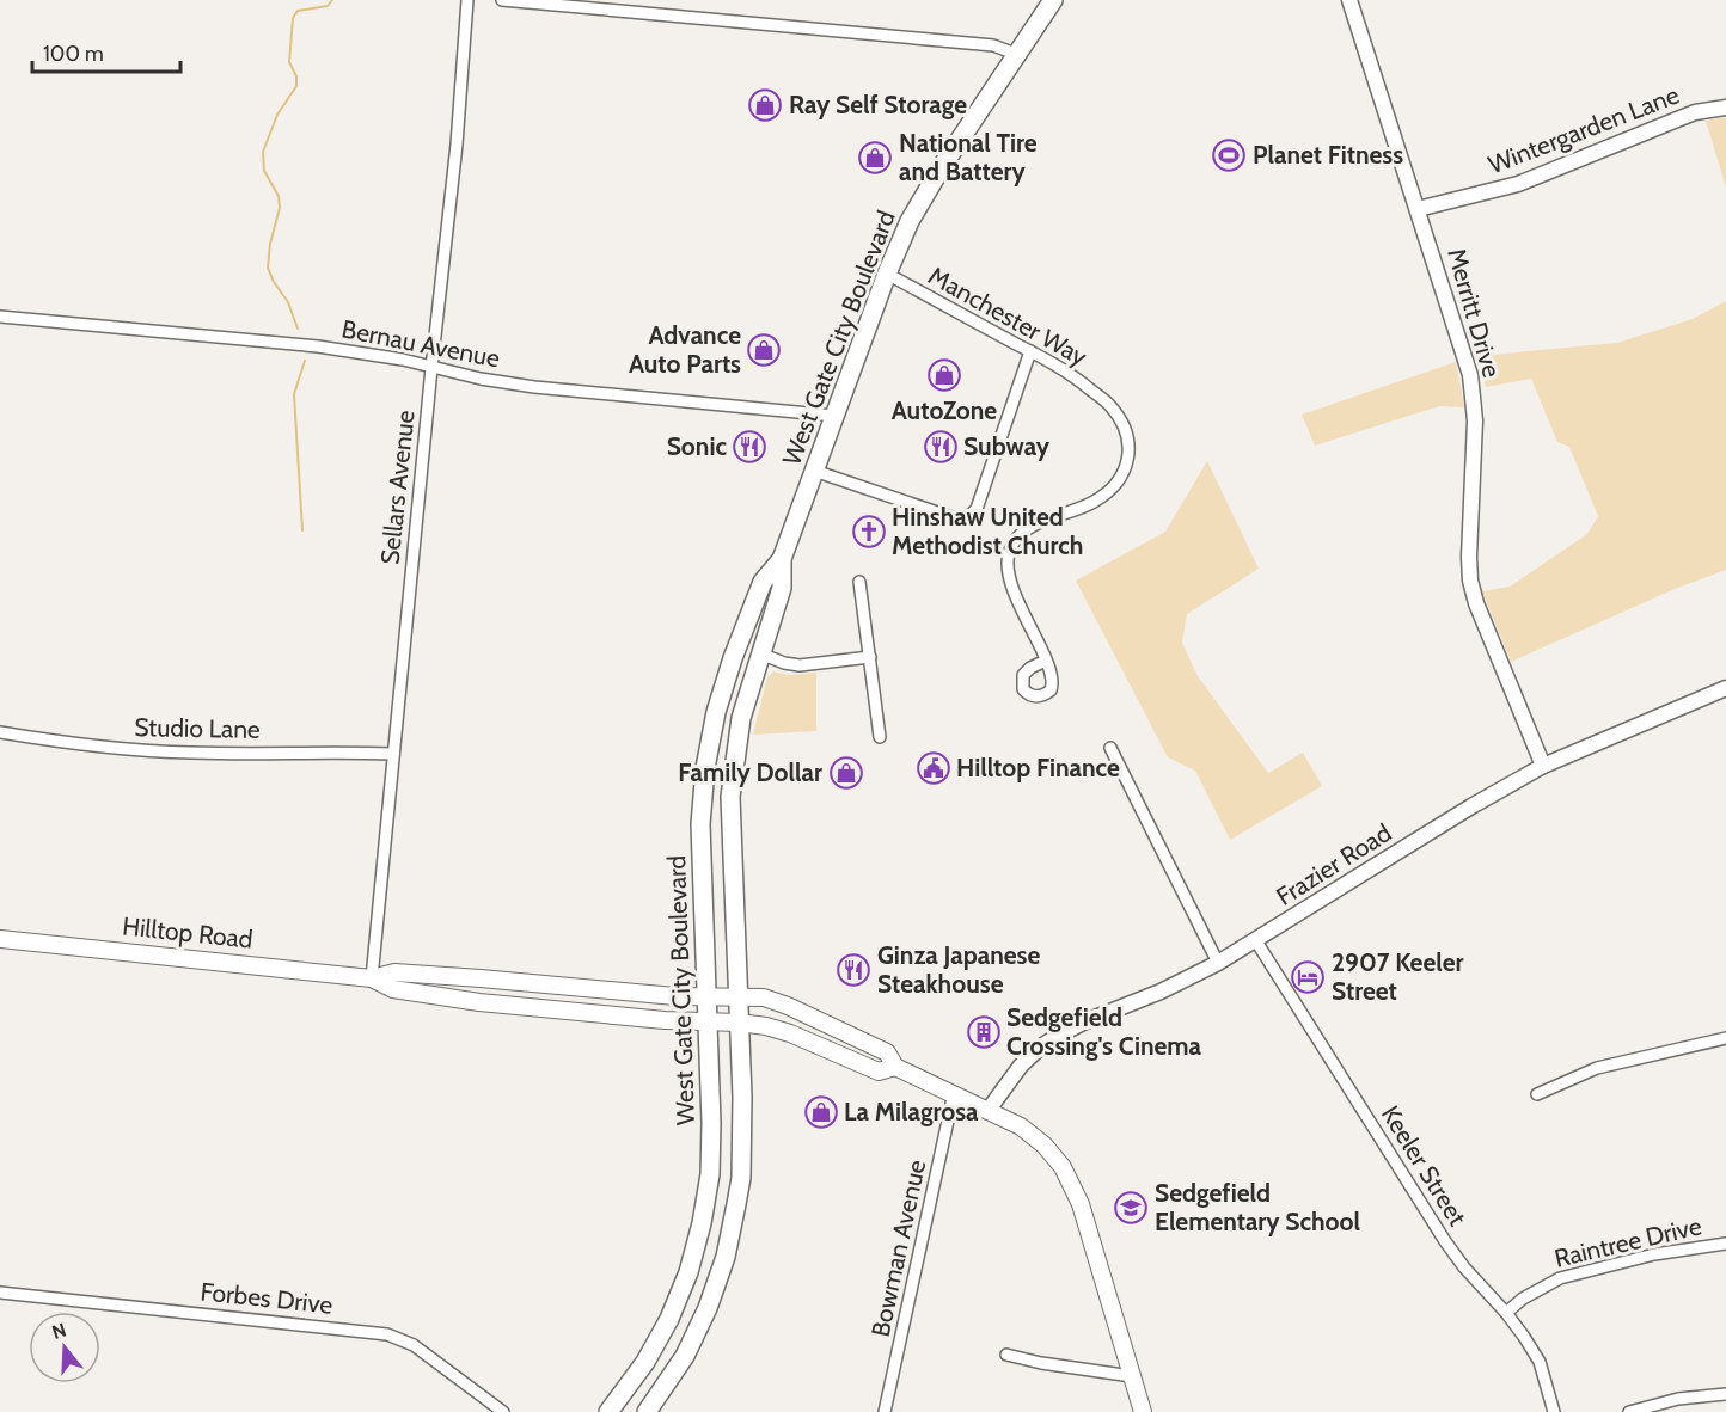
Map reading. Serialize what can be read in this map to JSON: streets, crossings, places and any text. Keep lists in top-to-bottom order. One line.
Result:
{"streets":{"main road":["West Gate City Boulevard","Hilltop Road"],"street":["Wintergarden Lane","Merritt Drive","Manchester Way","Bernau Avenue","Sellars Avenue","Studio Lane","Frazier Road","Keeler Street","Raintree Drive","Bowman Avenue","Forbes Drive"]},"crossings":[["Wintergarden Lane","Merritt Drive"],["Merritt Drive","Frazier Road"],["Manchester Way","West Gate City Boulevard"],["West Gate City Boulevard","Bernau Avenue"],["West Gate City Boulevard","Hilltop Road"],["Bernau Avenue","Sellars Avenue"],["Sellars Avenue","Studio Lane"],["Sellars Avenue","Hilltop Road"],["Frazier Road","Keeler Street"],["Keeler Street","Raintree Drive"]],"places":{"shop":["Ray Self Storage","National Tire and Battery","Advance Auto Parts","AutoZone","Family Dollar","La Milagrosa"],"sports":["Planet Fitness"],"restaurant":["Sonic","Subway","Ginza Japanese Steakhouse"],"church":["Hinshaw United Methodist Church"],"public building":["Hilltop Finance"],"hotel":["2907 Keeler Street"],"building":["Sedgefield Crossing's Cinema"],"school or university":["Sedgefield Elementary School"]},"scale_bar":"100 m","north":"top"}
